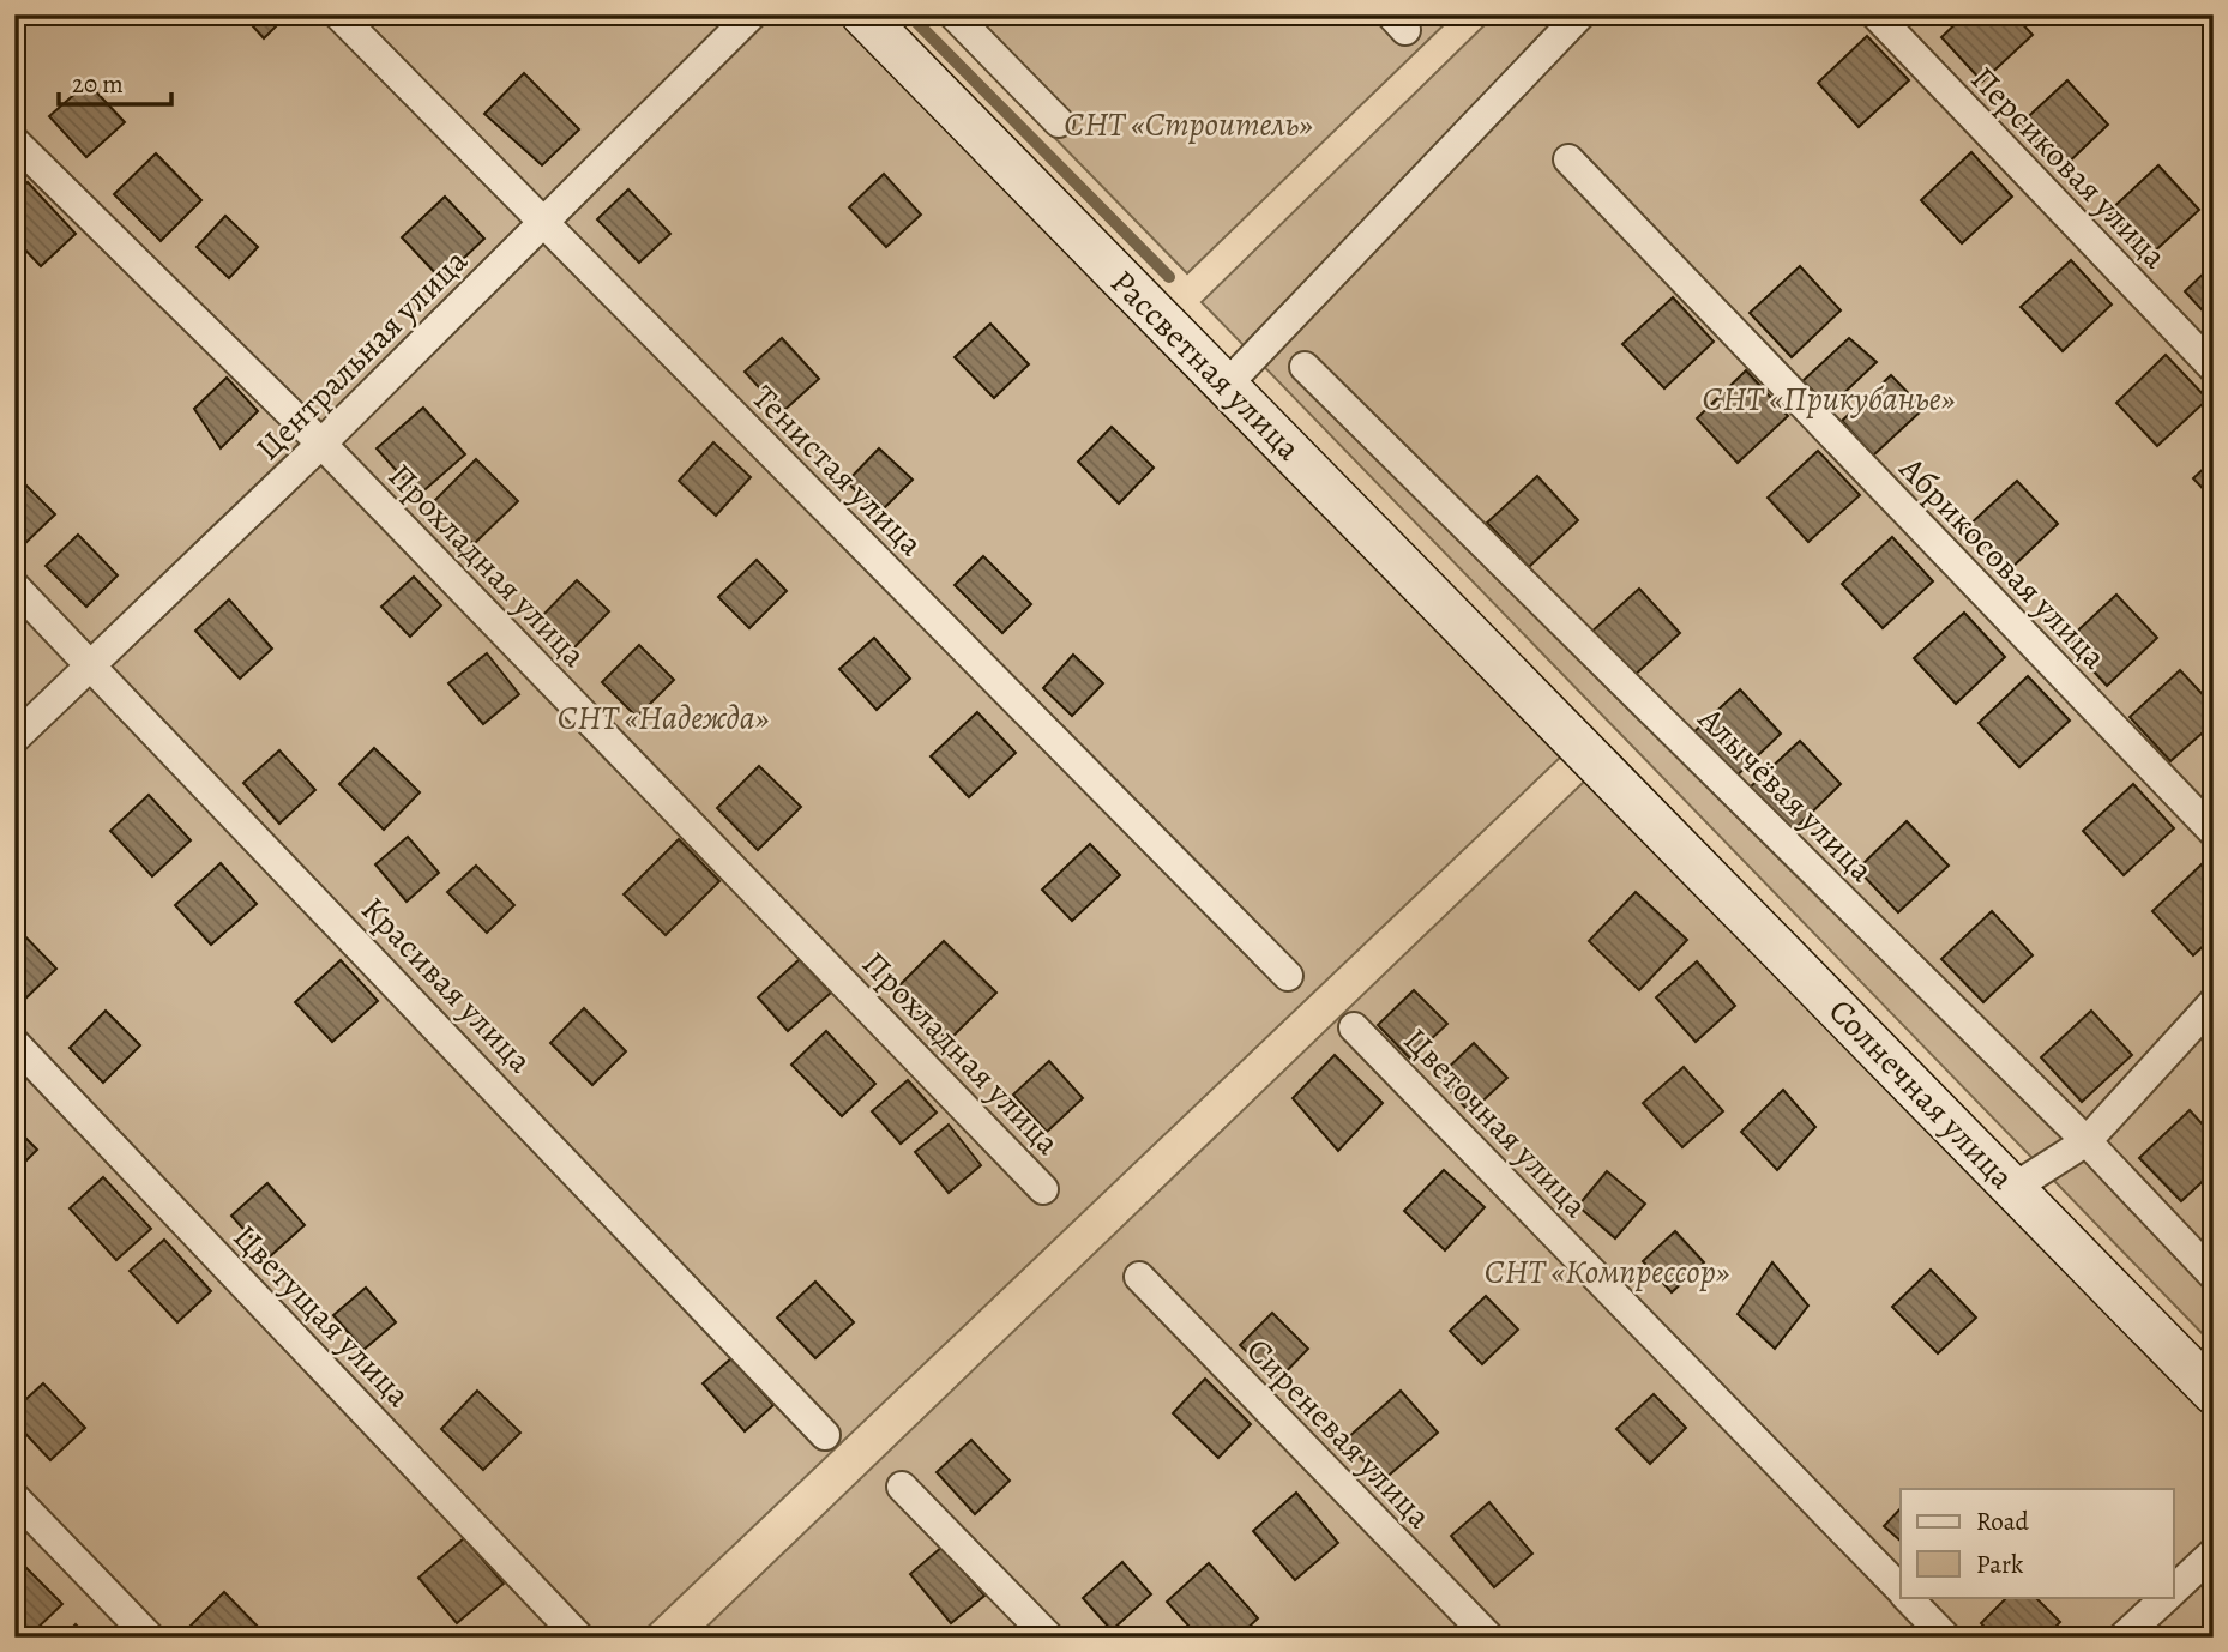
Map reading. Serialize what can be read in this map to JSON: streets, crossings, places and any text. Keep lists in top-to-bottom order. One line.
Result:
{"streets":{"street":["Персиковая улица","Центральная улица","Рассветная улица","Тенистая улица","Абрикосовая улица","Прохладная улица","Алычёвая улица","Красивая улица","Солнечная улица","Цветочная улица","Цветущая улица","Сиреневая улица"]},"crossings":[["Центральная улица","Тенистая улица"],["Центральная улица","Прохладная улица"],["Центральная улица","Красивая улица"],["Рассветная улица","Солнечная улица"]],"parks":["СНТ «Строитель»","СНТ «Прикубанье»","СНТ «Надежда»","СНТ «Компрессор»"],"legend":["Road","Park"],"scale_bar":"20 m"}
